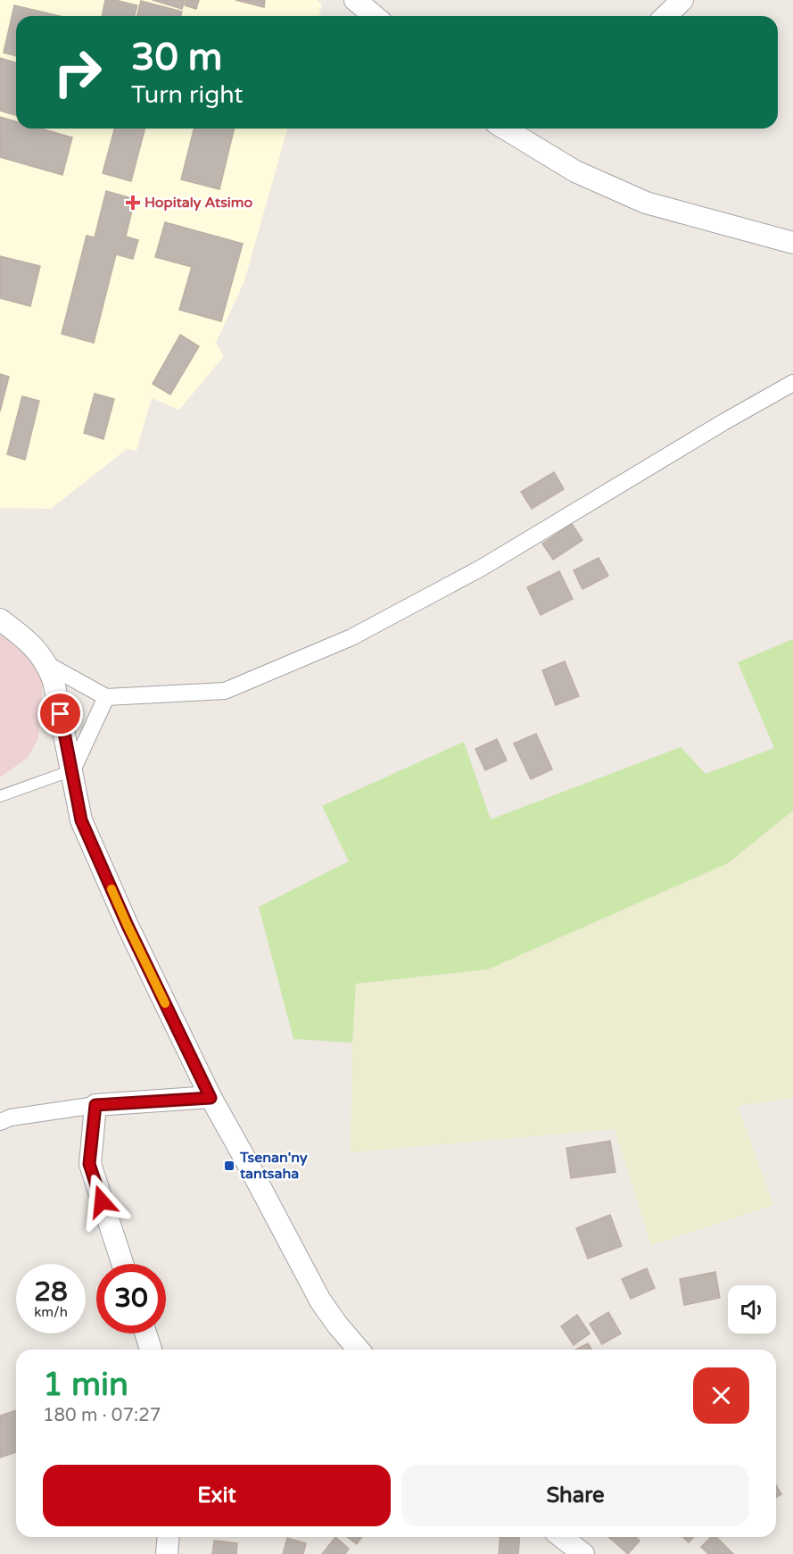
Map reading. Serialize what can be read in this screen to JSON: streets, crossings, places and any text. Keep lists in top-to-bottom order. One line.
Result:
{"places":{"health":["Hopitaly Atsimo"],"transit":["Tsenan'ny tantsaha"]},"page":{"turn":["30 m","Turn right"],"speed":"28 km/h","limit":"30","heading":["1 min","180 m · 07:27"],"buttons":["Exit","Share"]}}
